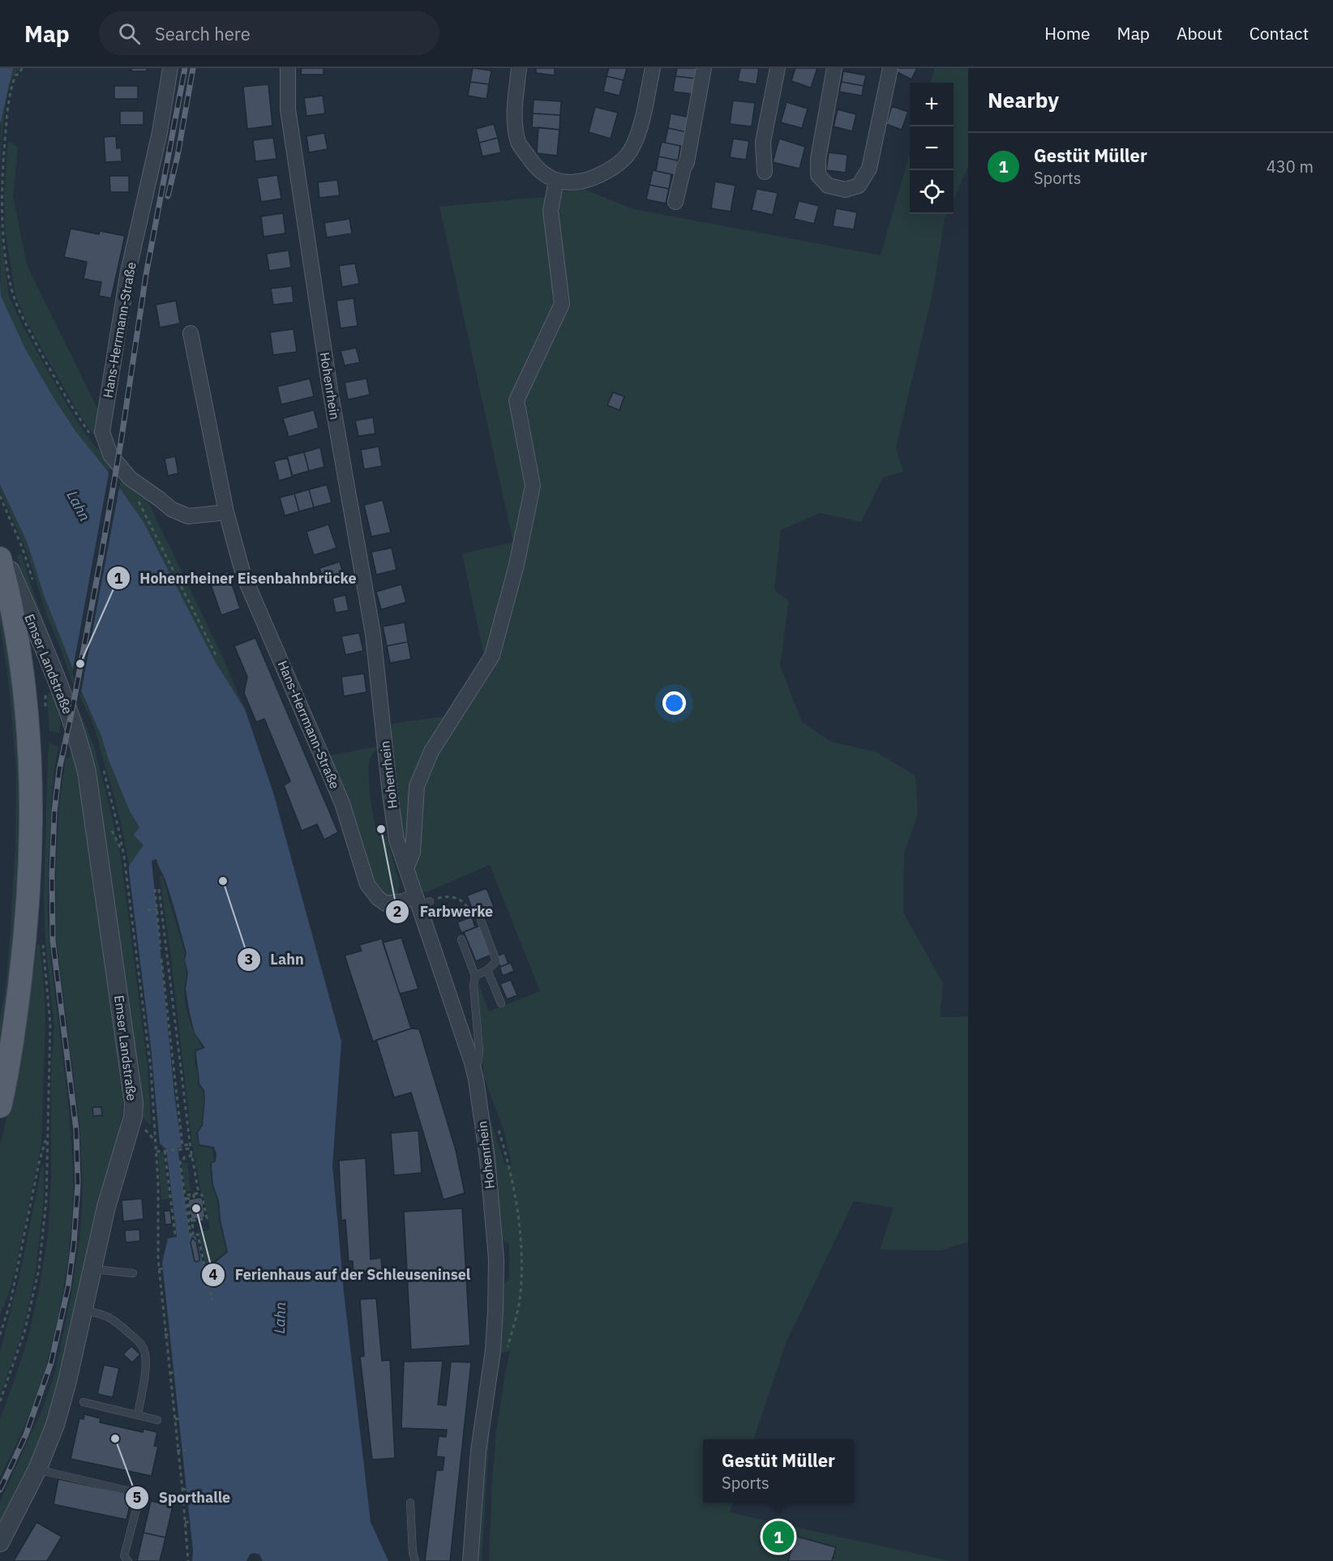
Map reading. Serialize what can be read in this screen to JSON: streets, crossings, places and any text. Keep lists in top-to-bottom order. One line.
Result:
{"streets":{"street":["Hans-Herrmann-Straße","Hohenrhein","Emser Landstraße"]},"crossings":[["Hans-Herrmann-Straße","Hohenrhein"]],"water":["Lahn"],"places":["Hohenrheiner Eisenbahnbrücke","Farbwerke","Lahn","Ferienhaus auf der Schleuseninsel","Sporthalle"],"page":{"header":"Map","search":"Search here","nav":["Home","Map","About","Contact"],"heading":"Nearby","map_buttons":["+","−"],"list":[{"mark":"1","name":"Gestüt Müller","note":"Sports","value":"430 m"}],"popup":["Gestüt Müller","Sports"],"pins":"1"}}
